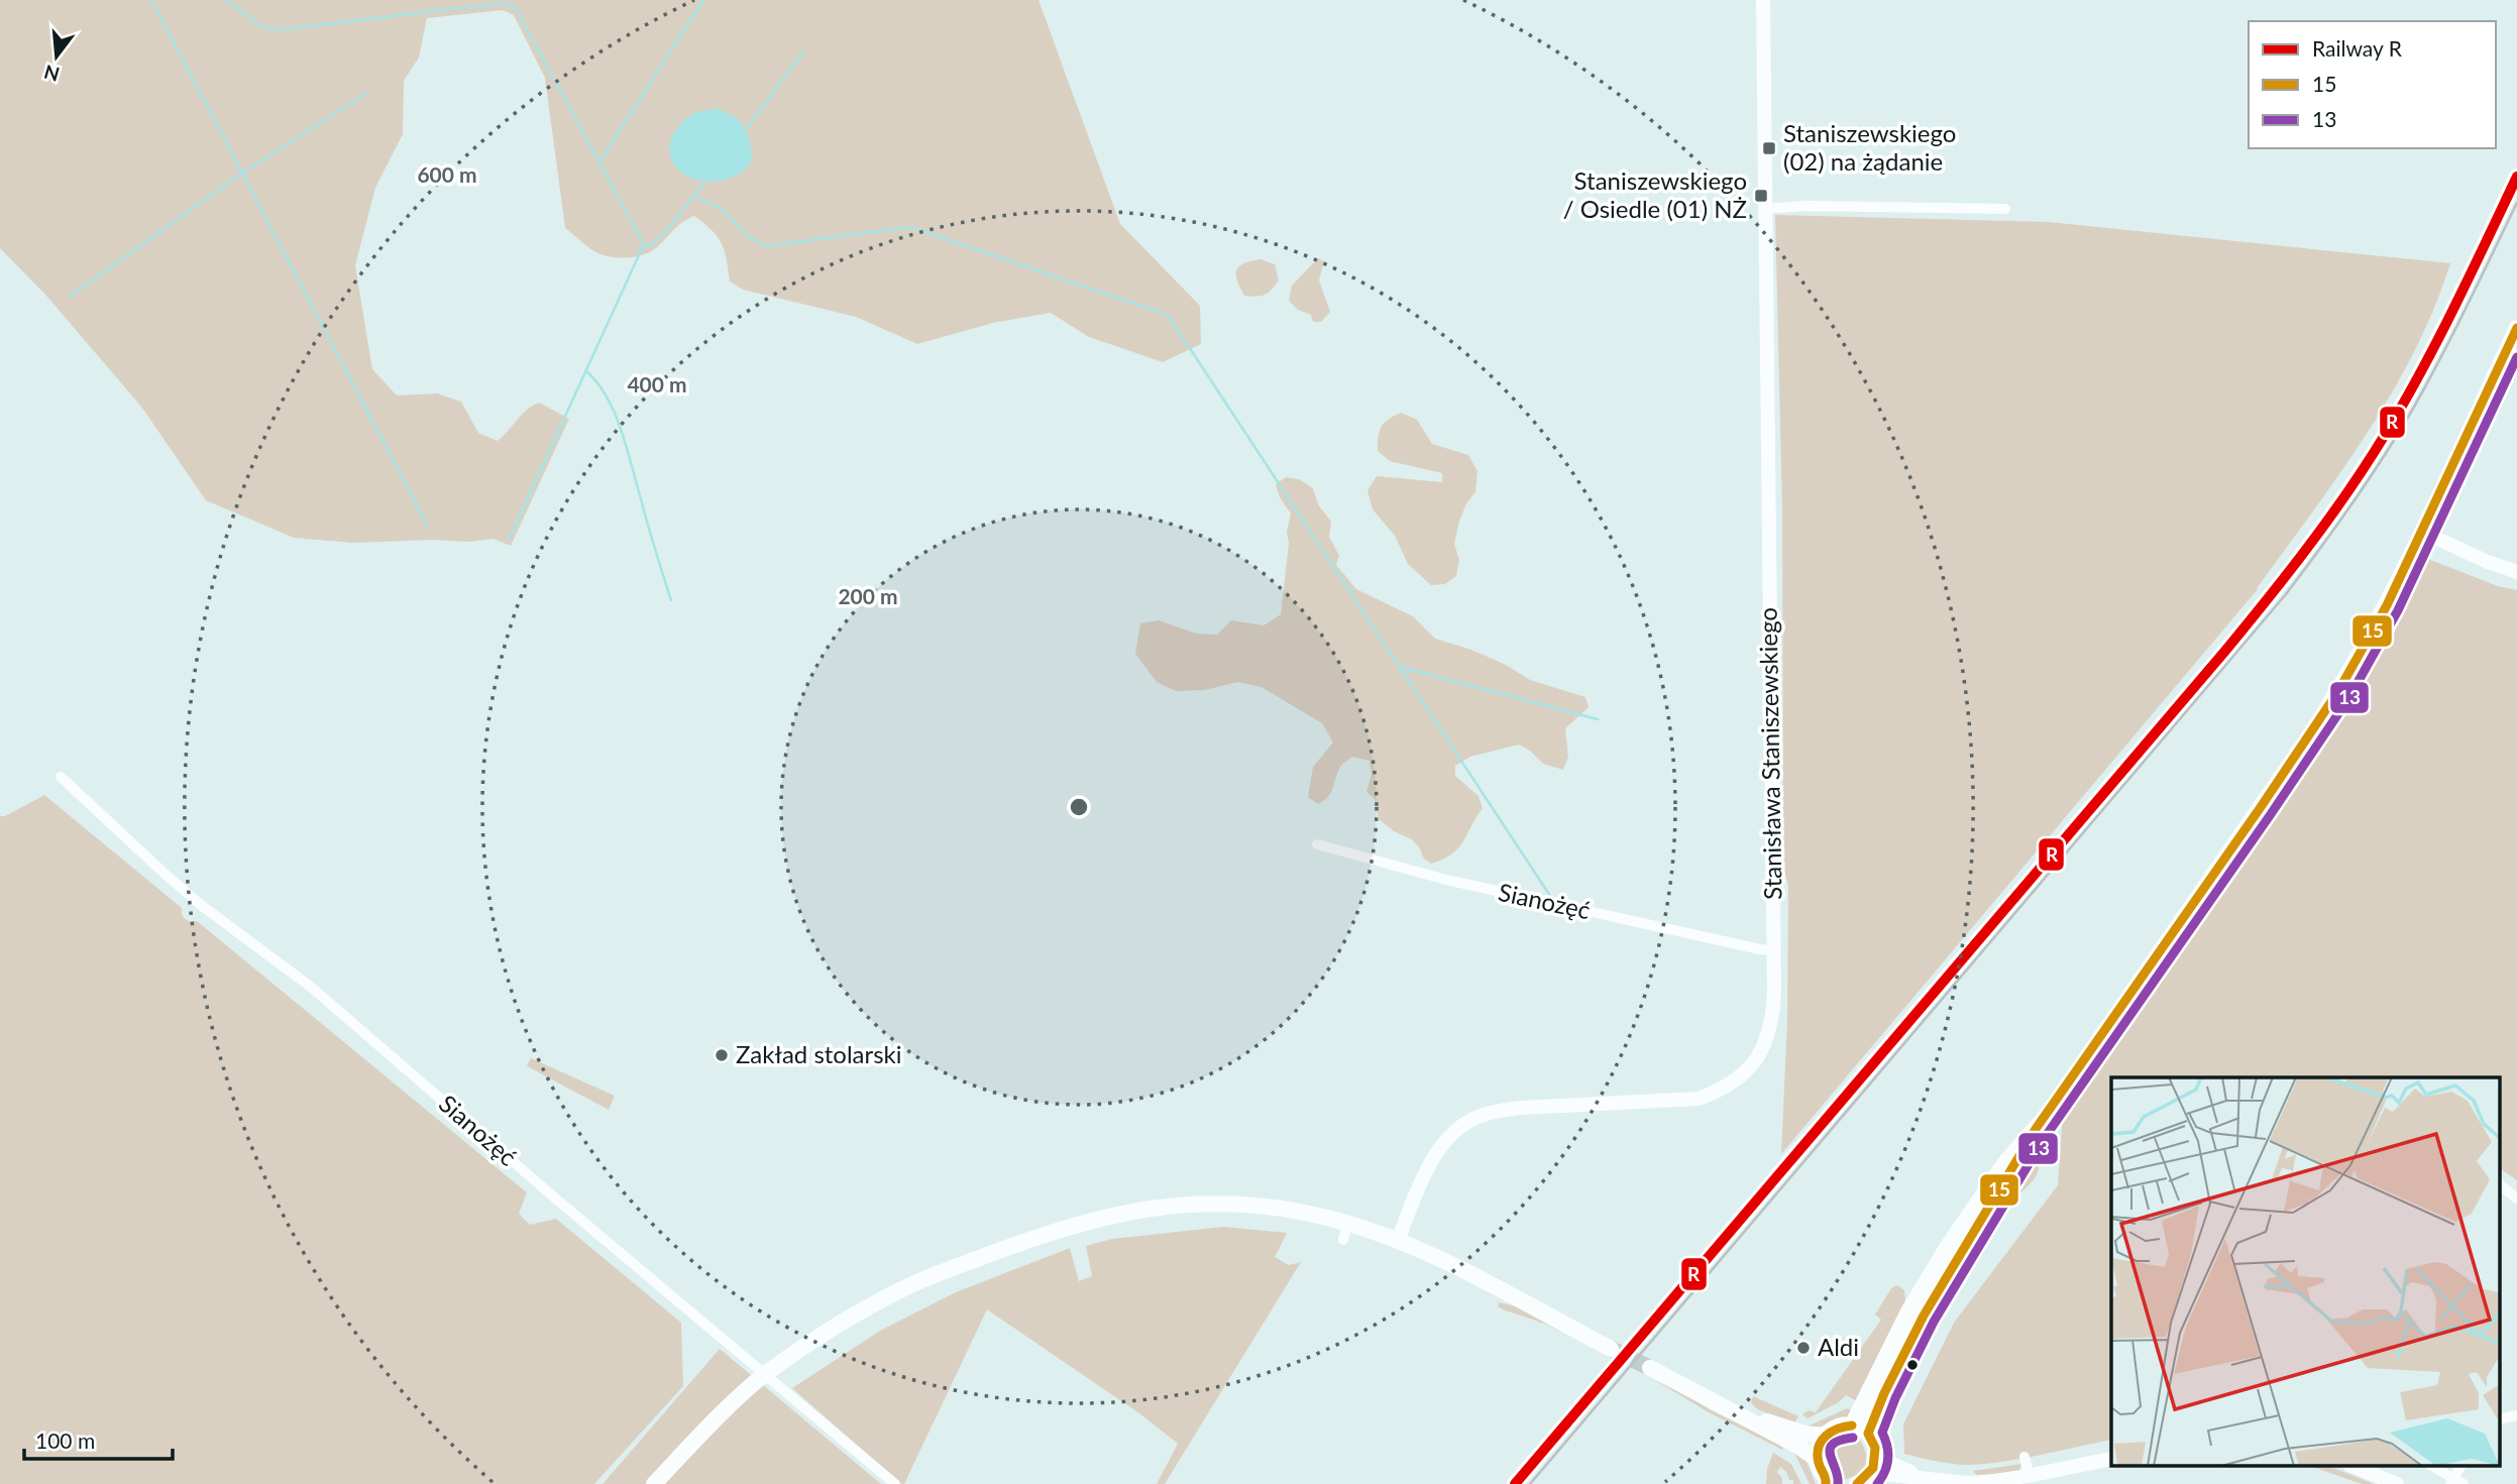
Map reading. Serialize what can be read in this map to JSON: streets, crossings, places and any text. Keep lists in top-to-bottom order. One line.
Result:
{"streets":{"street":["Stanisława Staniszewskiego","Sianożęć"]},"crossings":[["Stanisława Staniszewskiego","Sianożęć"]],"places":{"transit":["Staniszewskiego (02) na żądanie","Staniszewskiego / Osiedle (01) NŻ"],"other":["Zakład stolarski","Aldi"]},"lines":["rail line R","transit line 15","transit line 13"],"legend":["Railway R","15","13"],"scale_bar":"100 m","north":"bottom","rings":["600 m","400 m","200 m"]}
